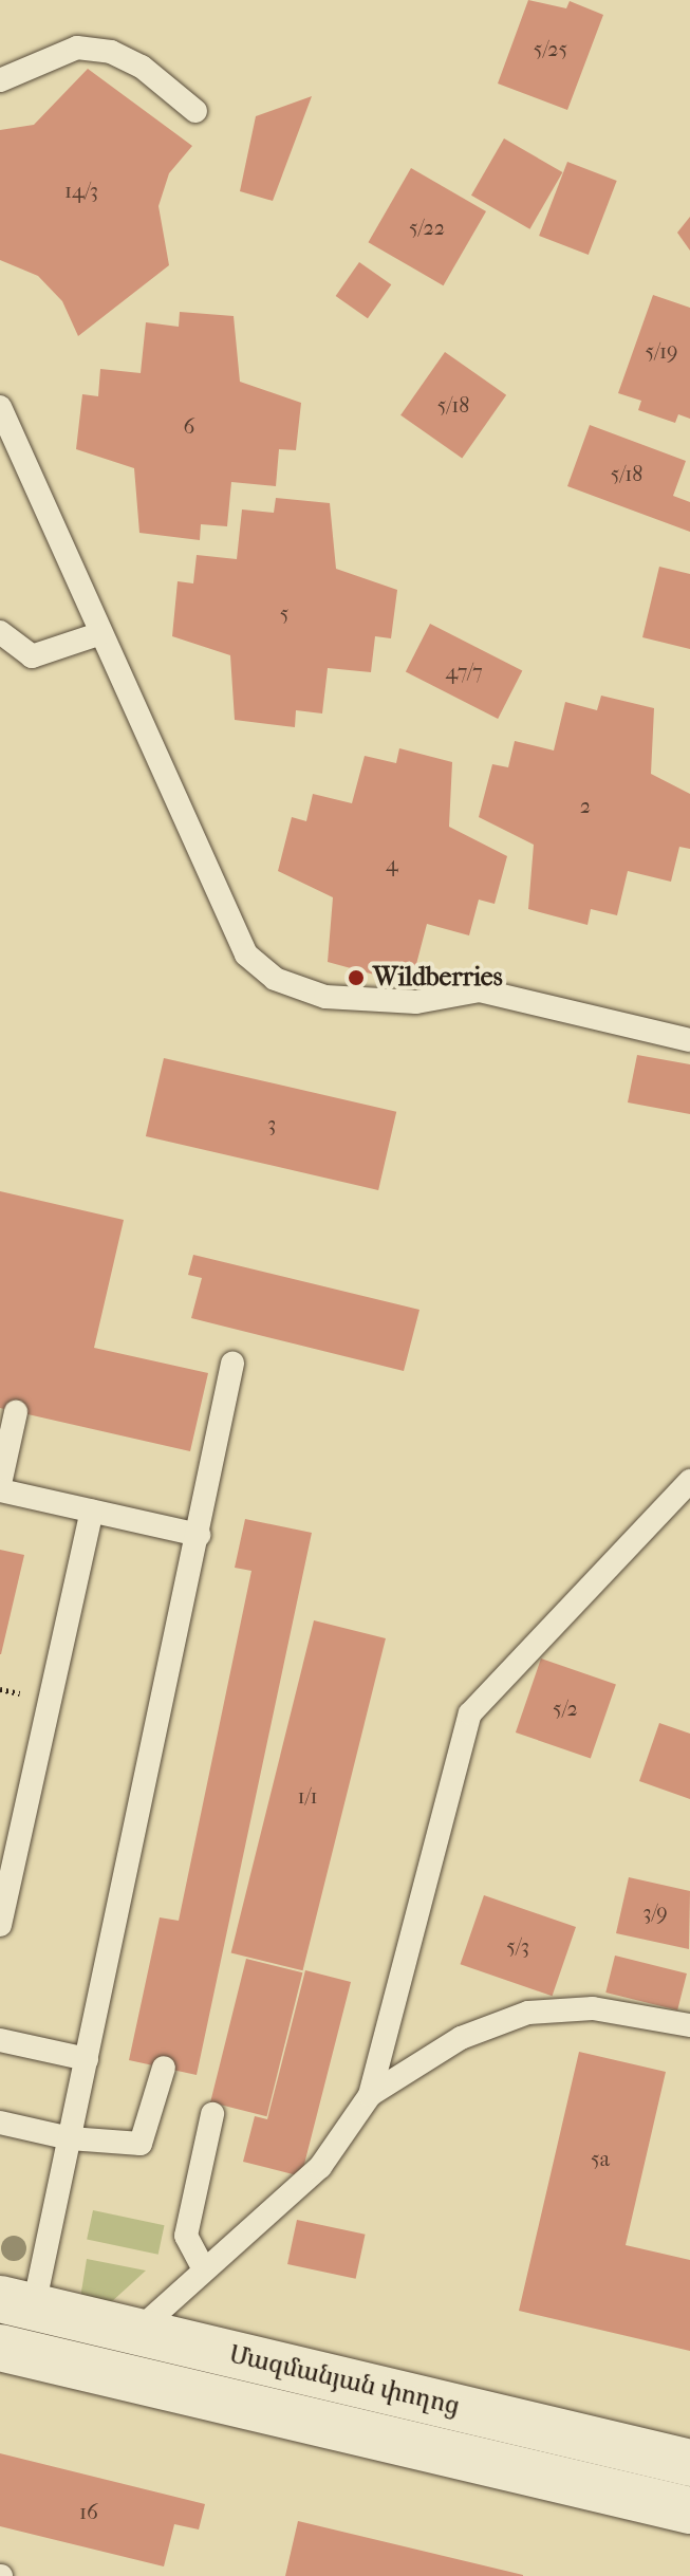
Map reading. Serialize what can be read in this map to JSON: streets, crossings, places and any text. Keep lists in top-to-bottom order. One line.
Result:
{"streets":{"main road":["Մազմանյան փողոց"]},"places":["Wildberries"],"house_numbers":["5/25","14/3","5/22","5/19","5/18","6","5/18","5","47/7","2","4","3","5/2","1/1","3/9","5/3","5a","16"]}
